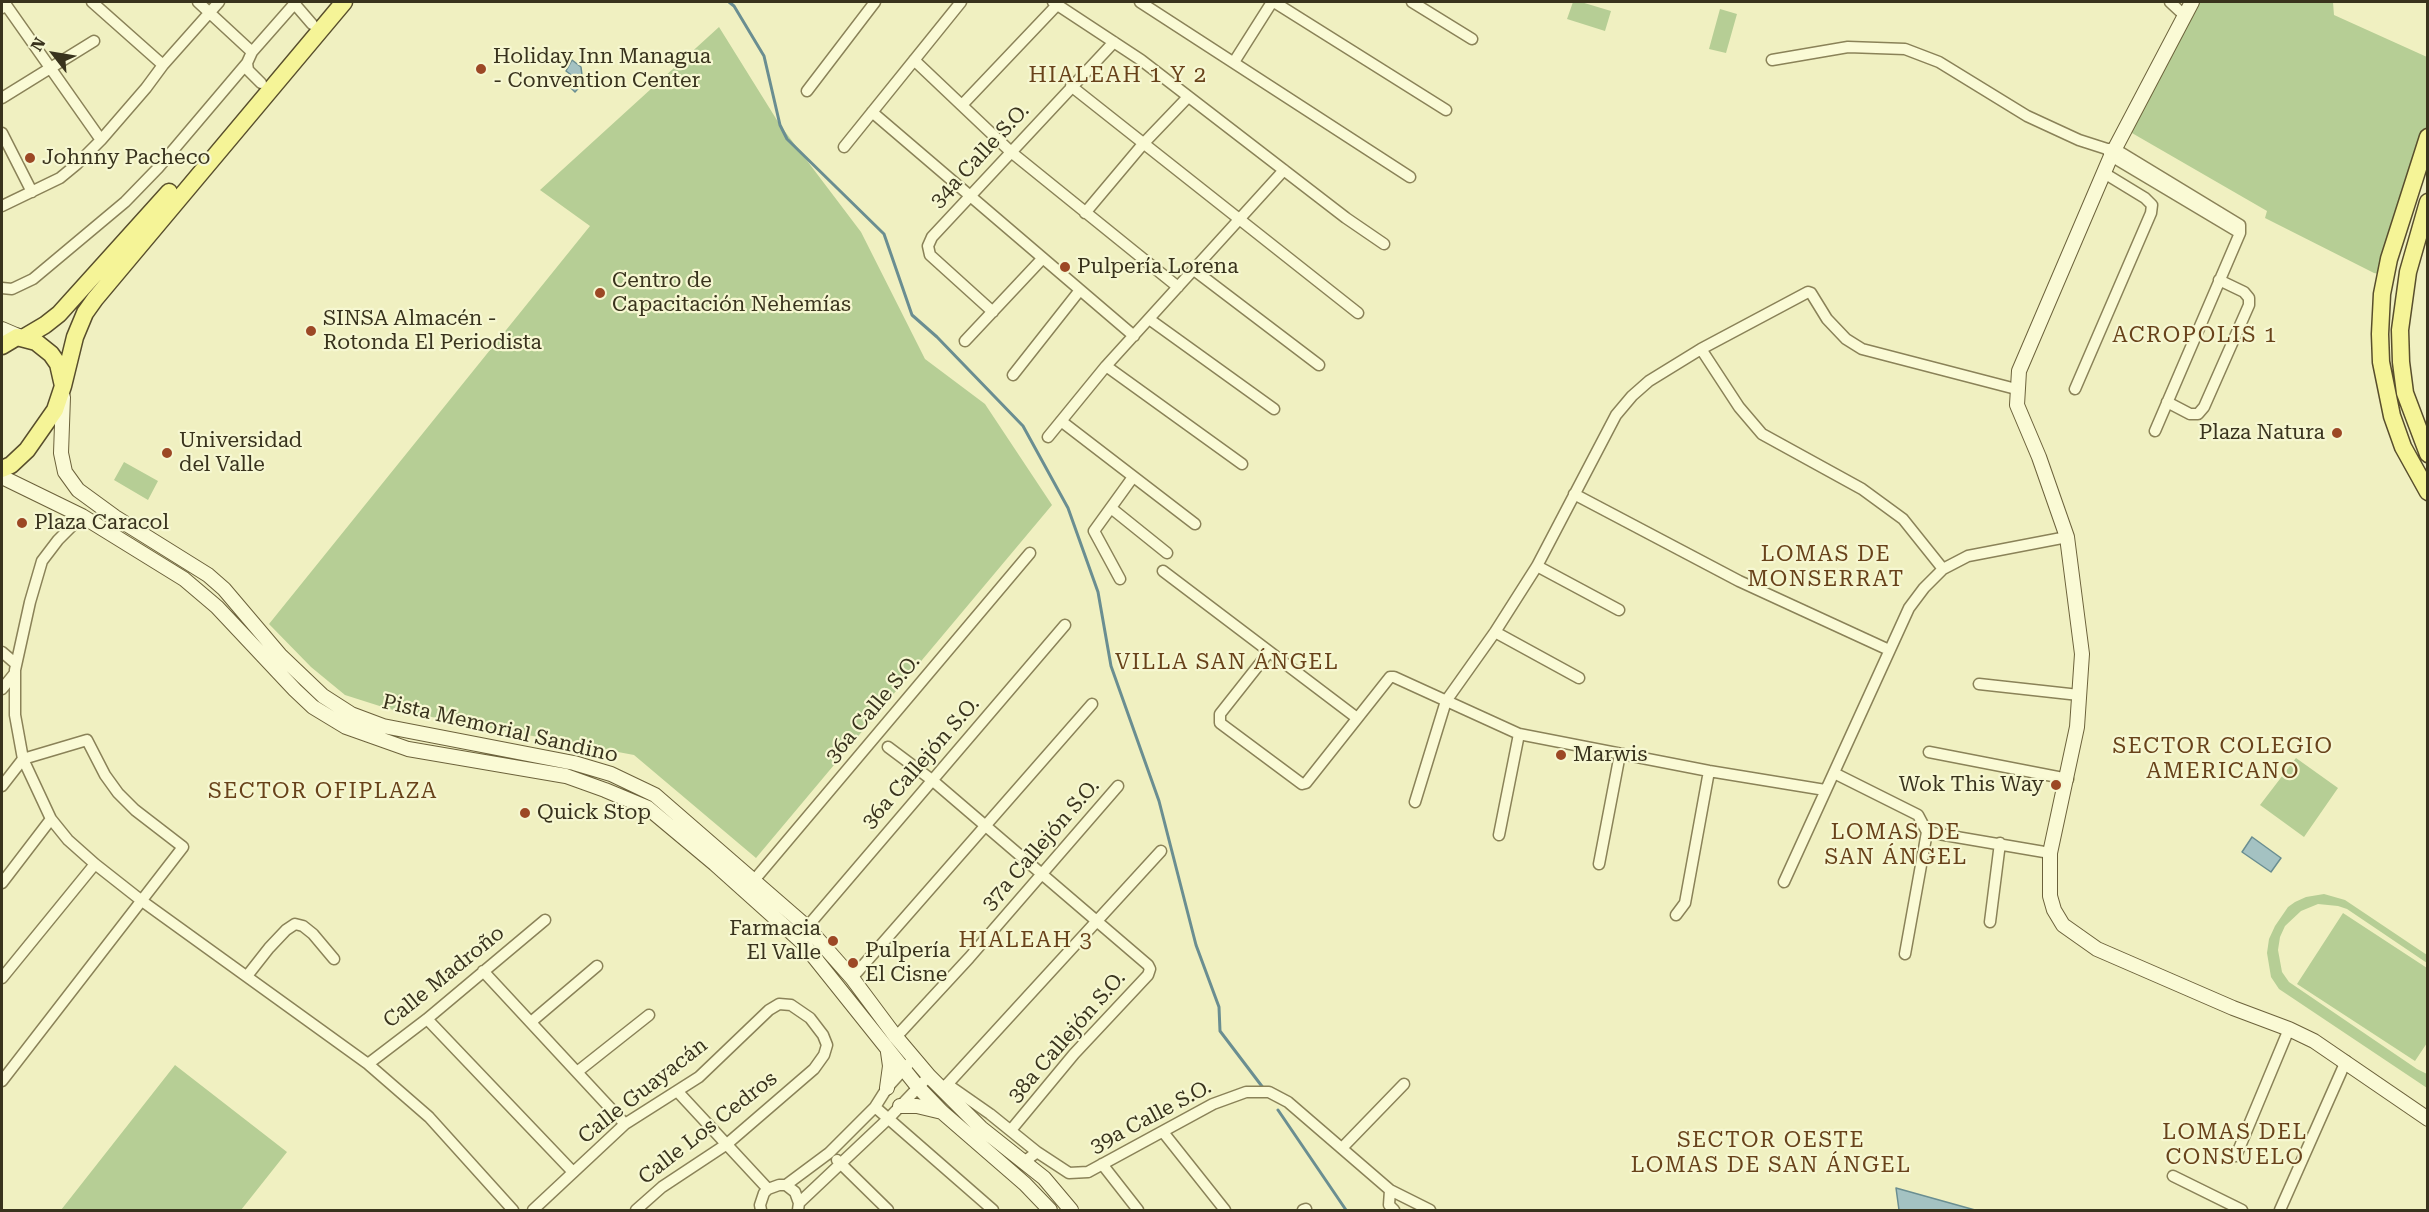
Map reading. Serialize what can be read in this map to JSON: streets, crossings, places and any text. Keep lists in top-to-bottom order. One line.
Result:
{"streets":{"main road":["Pista Memorial Sandino"],"street":["34a Calle S.O.","36a Calle S.O.","36a Callejón S.O.","37a Callejón S.O.","Calle Madroño","38a Callejón S.O.","Calle Guayacán","39a Calle S.O.","Calle Los Cedros"]},"crossings":[["36a Calle S.O.","Pista Memorial Sandino"],["Pista Memorial Sandino","36a Callejón S.O."],["Pista Memorial Sandino","37a Callejón S.O."],["Pista Memorial Sandino","39a Calle S.O."],["38a Callejón S.O.","39a Calle S.O."],["Calle Guayacán","Calle Los Cedros"]],"districts":["HIALEAH 1 Y 2","ACROPOLIS 1","LOMAS DE MONSERRAT","VILLA SAN ÁNGEL","SECTOR COLEGIO AMERICANO","SECTOR OFIPLAZA","LOMAS DE SAN ÁNGEL","HIALEAH 3","LOMAS DEL CONSUELO","SECTOR OESTE LOMAS DE SAN ÁNGEL"],"places":["Holiday Inn Managua - Convention Center","Johnny Pacheco","Pulpería Lorena","Centro de Capacitación Nehemías","SINSA Almacén - Rotonda El Periodista","Plaza Natura","Universidad del Valle","Plaza Caracol","Marwis","Wok This Way","Quick Stop","Farmacia El Valle","Pulpería El Cisne"],"north":"top left"}
